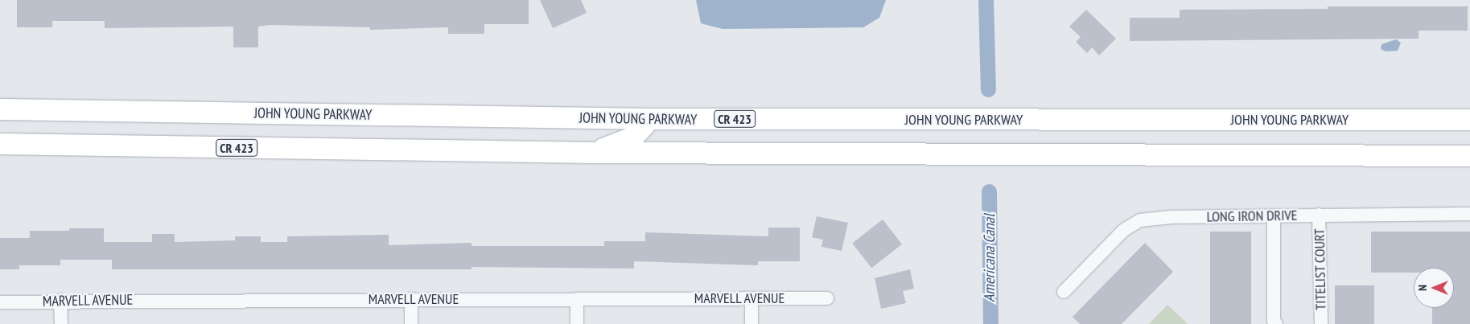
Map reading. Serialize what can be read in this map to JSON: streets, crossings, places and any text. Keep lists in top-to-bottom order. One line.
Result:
{"streets":{"highway":["JOHN YOUNG PARKWAY","CR 423"],"street":["LONG IRON DRIVE","TITELIST COURT","MARVELL AVENUE"]},"crossings":[["LONG IRON DRIVE","TITELIST COURT"]],"water":["Americana Canal"],"north":"left"}
